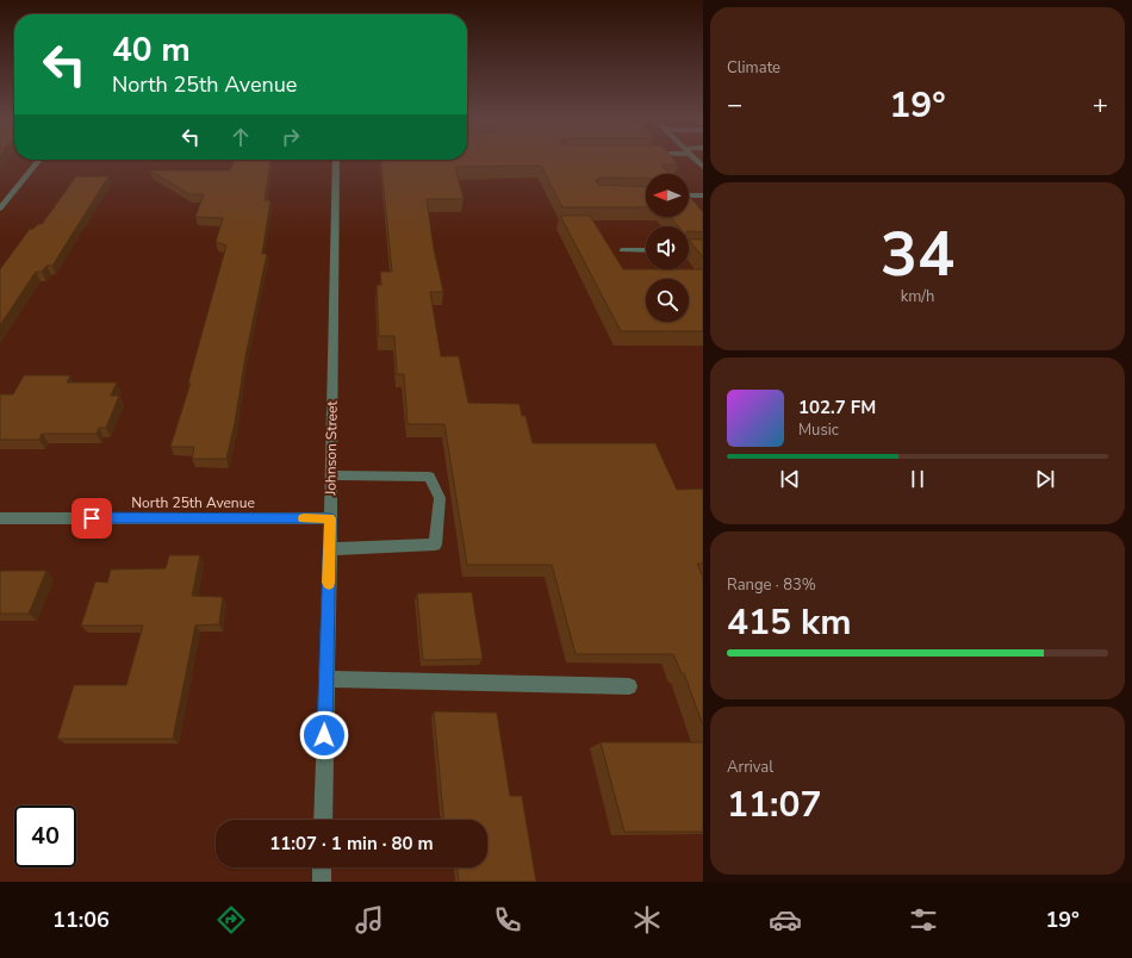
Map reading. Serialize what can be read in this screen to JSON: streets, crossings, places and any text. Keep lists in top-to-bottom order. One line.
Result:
{"streets":{"street":["Johnson Street","North 25th Avenue"]},"crossings":[["Johnson Street","North 25th Avenue"]],"north":"left","page":{"tile":["Climate",["34","km/h"],["Range · 83%","415 km"],["Arrival","11:07"]],"turn":["40 m","North 25th Avenue"],"heat":["−","19°","+"],"song":["102.7 FM","Music"],"limit":"40","trip":"11:07 · 1 min · 80 m","tabs":["11:06","19°"]}}
